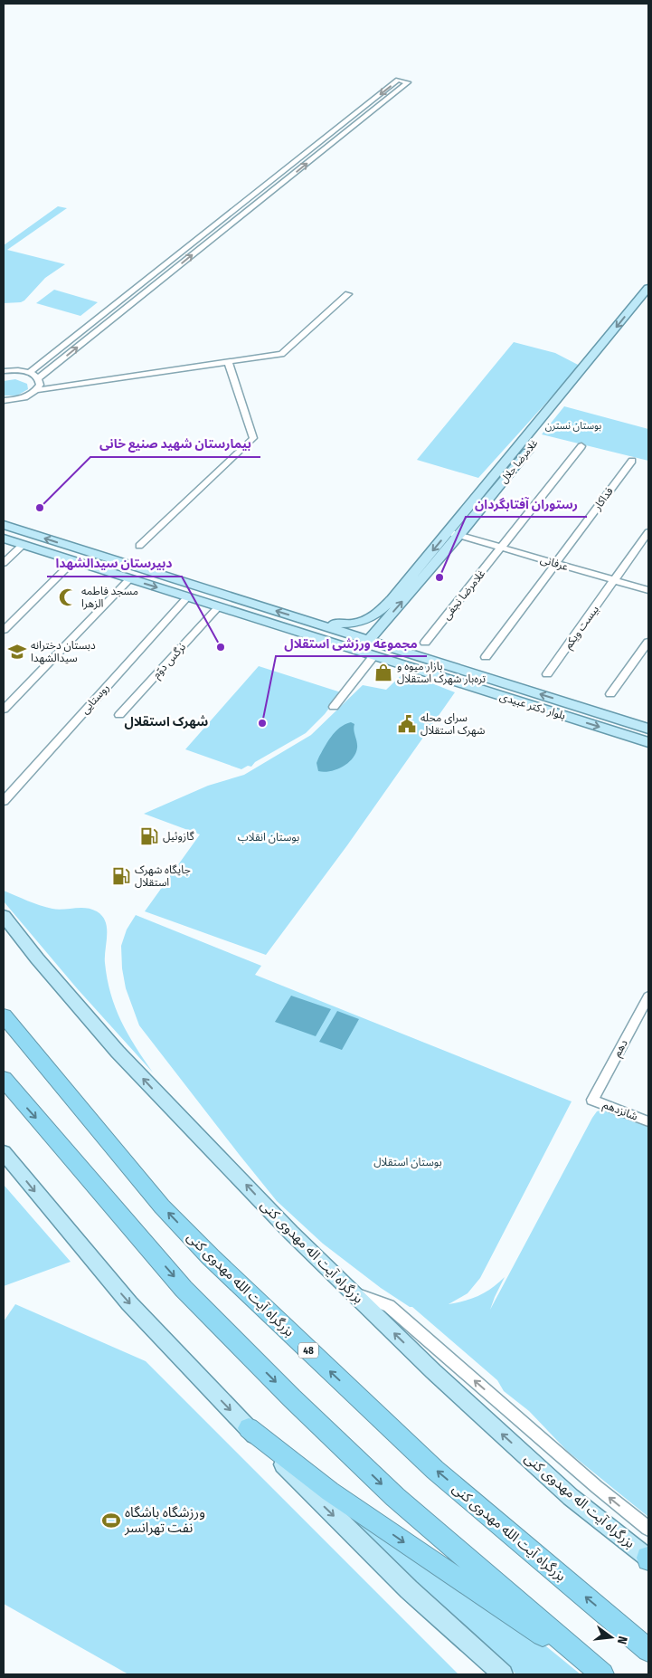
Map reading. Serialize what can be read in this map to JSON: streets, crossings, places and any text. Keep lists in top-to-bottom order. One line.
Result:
{"streets":{"highway":["بزرگراه آیت الله مهدوی کنی","48"],"main road":["غلامرضا جلال","بلوار دکتر عبیدی","بزرگراه آیت اله مهدوی کنی"],"street":["فداکار","عرفانی","غلامرضا نجفی","بیست ویکم","نرگس دوّم","روستایی","دهم","شانزدهم"]},"crossings":[["غلامرضا جلال","عرفانی"],["غلامرضا جلال","بلوار دکتر عبیدی"],["فداکار","عرفانی"],["عرفانی","غلامرضا نجفی"],["عرفانی","بیست ویکم"],["نرگس دوّم","بلوار دکتر عبیدی"],["روستایی","بلوار دکتر عبیدی"],["دهم","شانزدهم"]],"one_way":["بزرگراه آیت اله مهدوی کنی"],"districts":["شهرک استقلال"],"parks":["بوستان نسترن","بوستان انقلاب","بوستان استقلال"],"places":{"other":["بیمارستان شهید صنیع خانی","رستوران آفتابگردان","دبیرستان سیدالشهدا","مجموعه ورزشی استقلال"],"mosque":["مسجد فاطمه الزهرا"],"school or university":["دبستان دخترانه سیدالشهدا"],"shop":["بازار میوه و تره‌بار شهرک استقلال"],"public building":["سرای محله شهرک استقلال"],"fuel station":["گازوئیل","جایگاه شهرک استقلال"],"sports":["ورزشگاه باشگاه نفت تهرانسر"]},"north":"right"}
